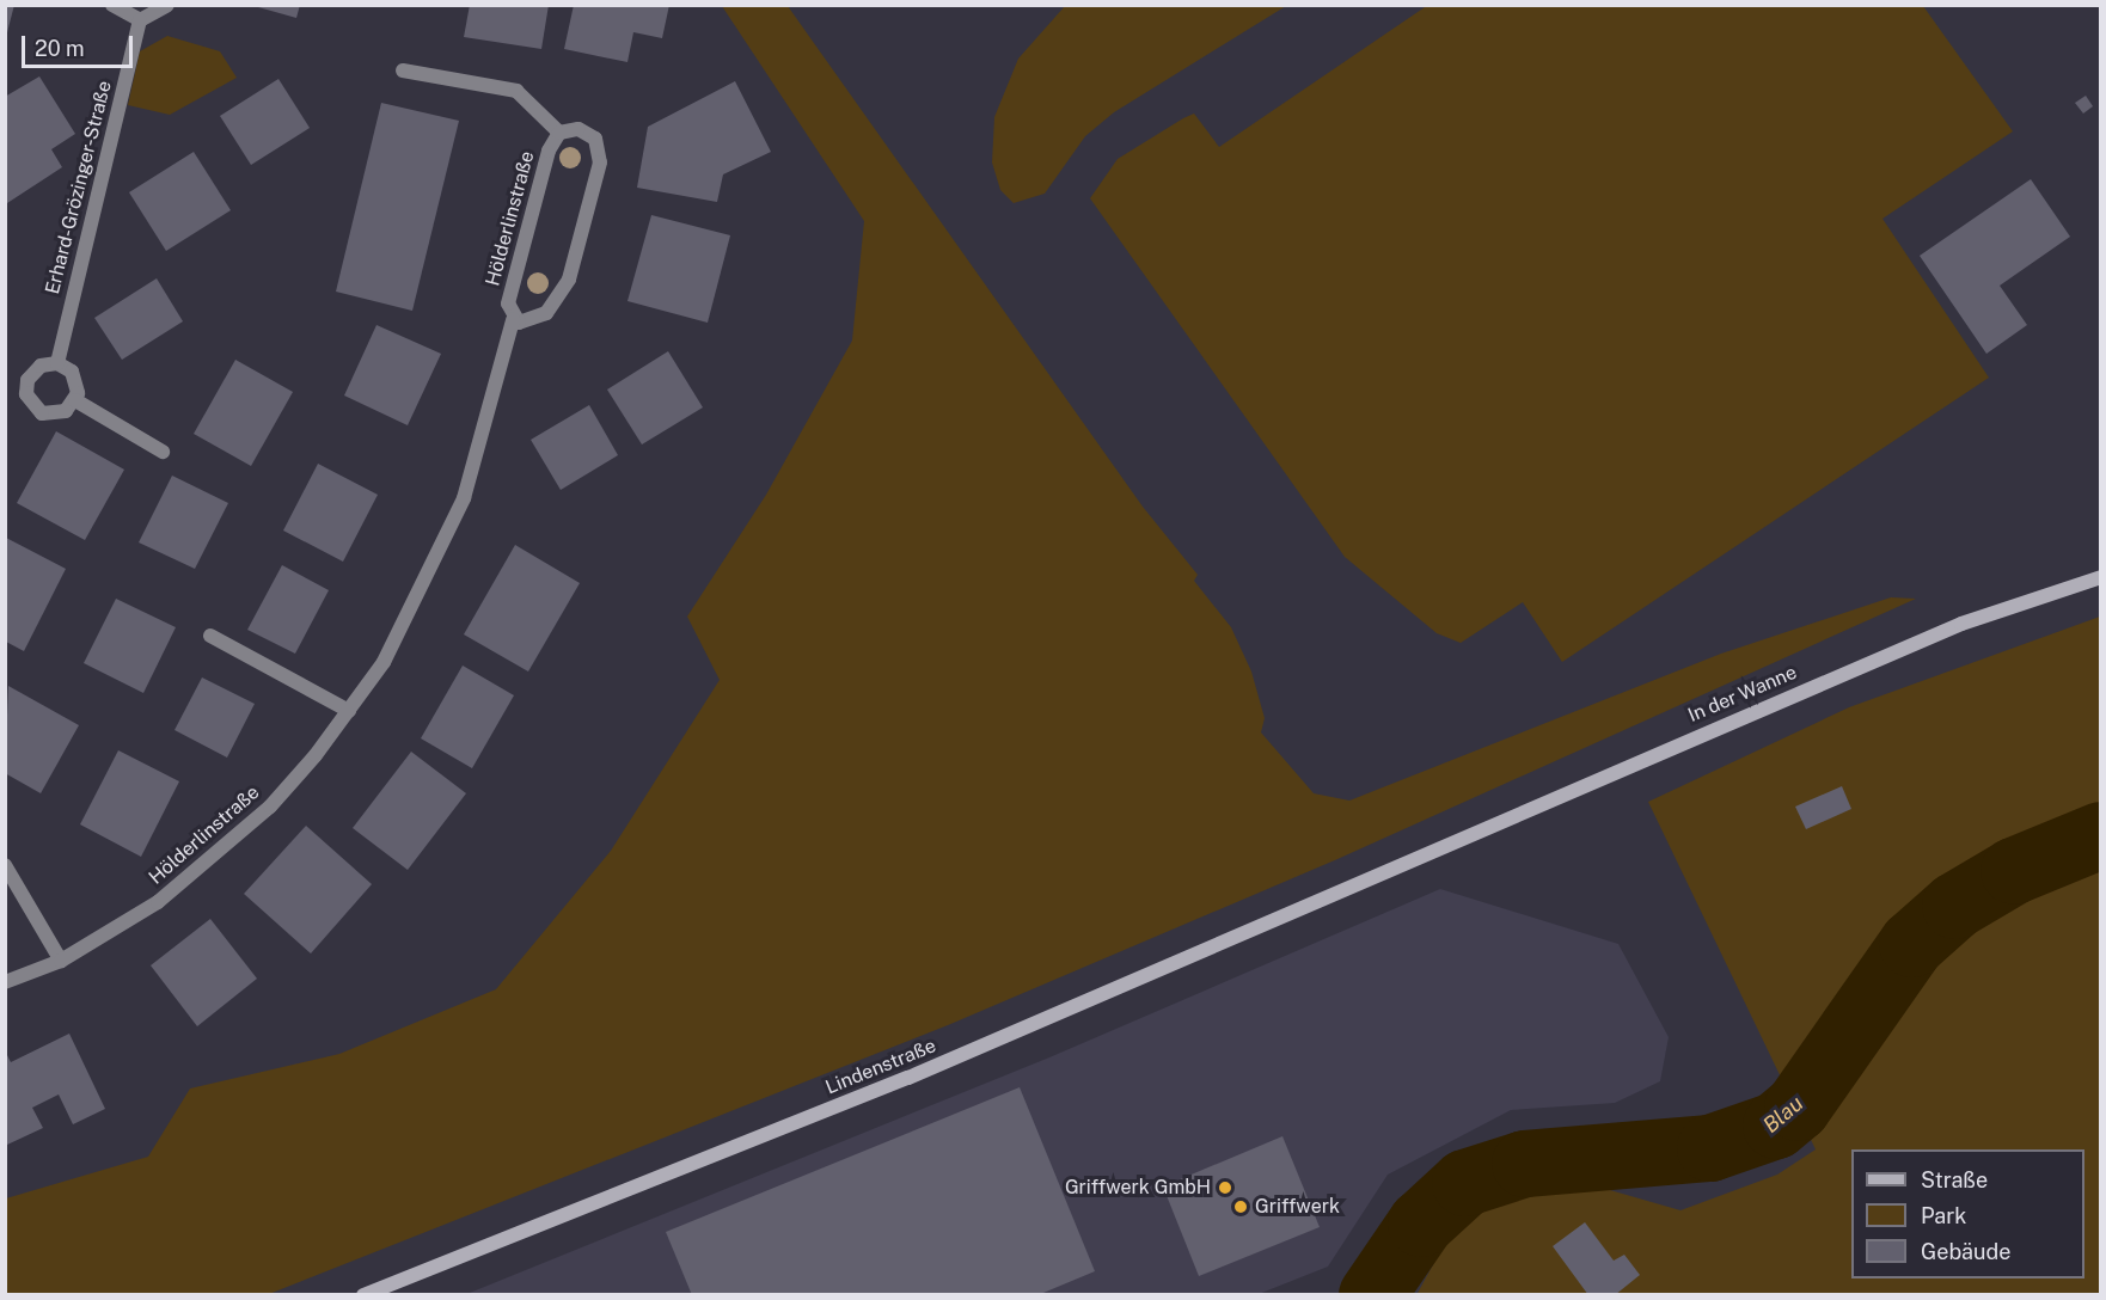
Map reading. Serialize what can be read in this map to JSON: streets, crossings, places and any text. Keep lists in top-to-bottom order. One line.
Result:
{"streets":{"street":["Erhard-Grözinger-Straße","Hölderlinstraße","In der Wanne","Lindenstraße"]},"crossings":[["In der Wanne","Lindenstraße"]],"water":["Blau"],"places":["Griffwerk GmbH","Griffwerk"],"legend":["Straße","Park","Gebäude"],"scale_bar":"20 m"}
